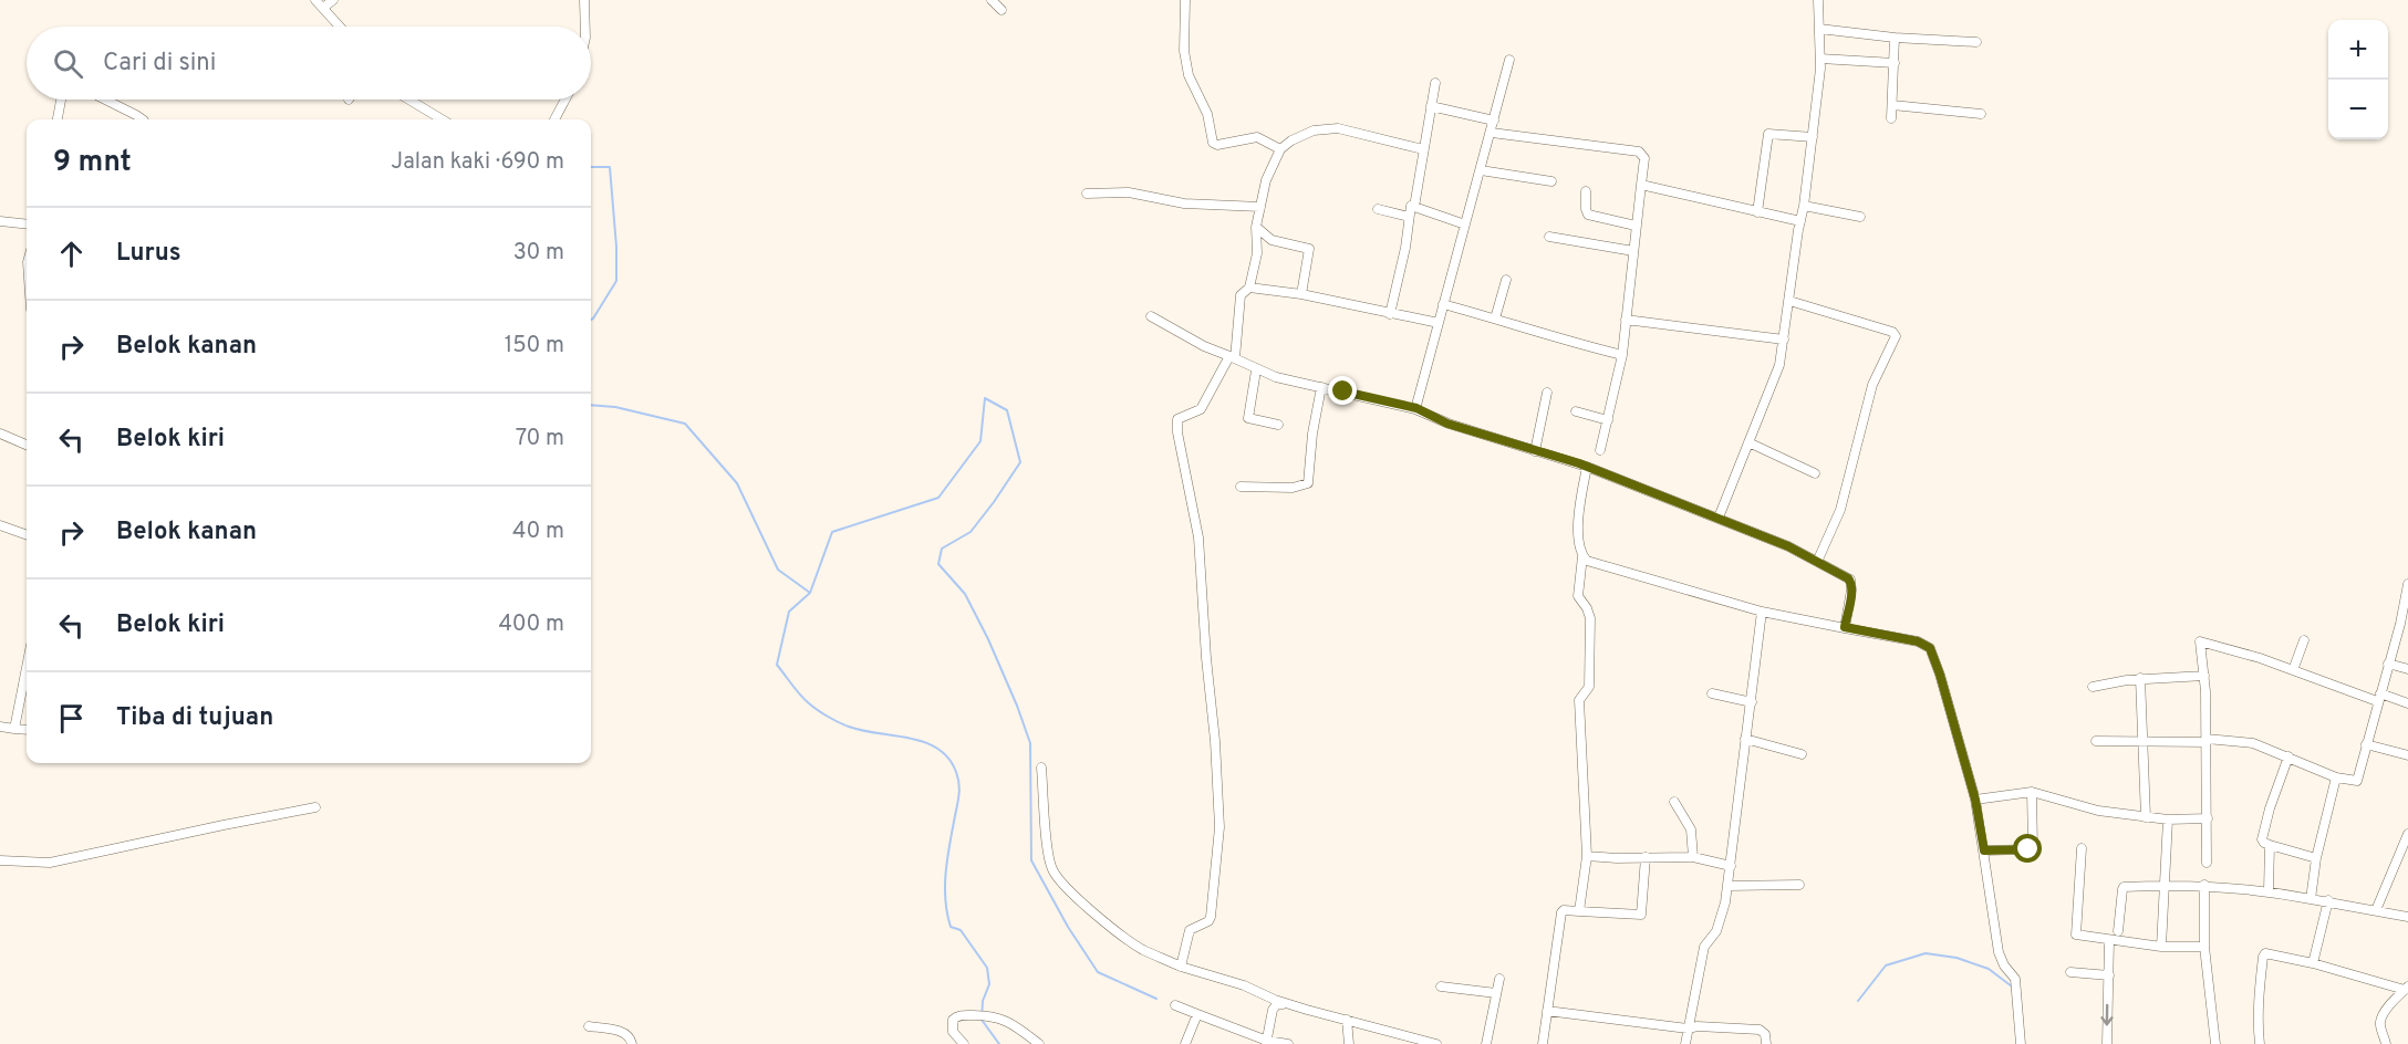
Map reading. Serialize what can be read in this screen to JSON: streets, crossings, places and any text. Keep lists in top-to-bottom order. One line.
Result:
{"page":{"map_buttons":["+","−"],"search":"Cari di sini","heading":["9 mnt","Jalan kaki · 690 m"],"list":[["Lurus","30 m"],["Belok kanan","150 m"],["Belok kiri","70 m"],["Belok kanan","40 m"],["Belok kiri","400 m"],"Tiba di tujuan"]}}
